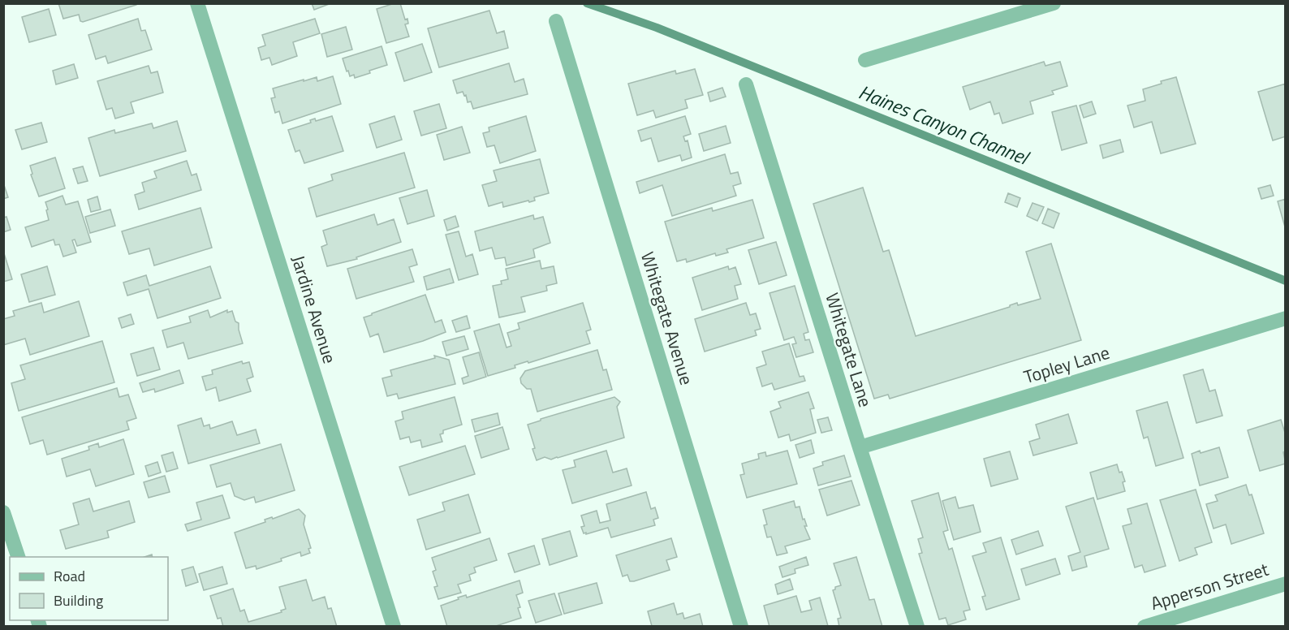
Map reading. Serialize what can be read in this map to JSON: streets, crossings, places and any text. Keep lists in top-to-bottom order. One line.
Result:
{"streets":{"street":["Jardine Avenue","Whitegate Avenue","Whitegate Lane","Topley Lane","Apperson Street"]},"crossings":[["Whitegate Lane","Topley Lane"]],"water":["Haines Canyon Channel"],"legend":["Road","Building"]}
